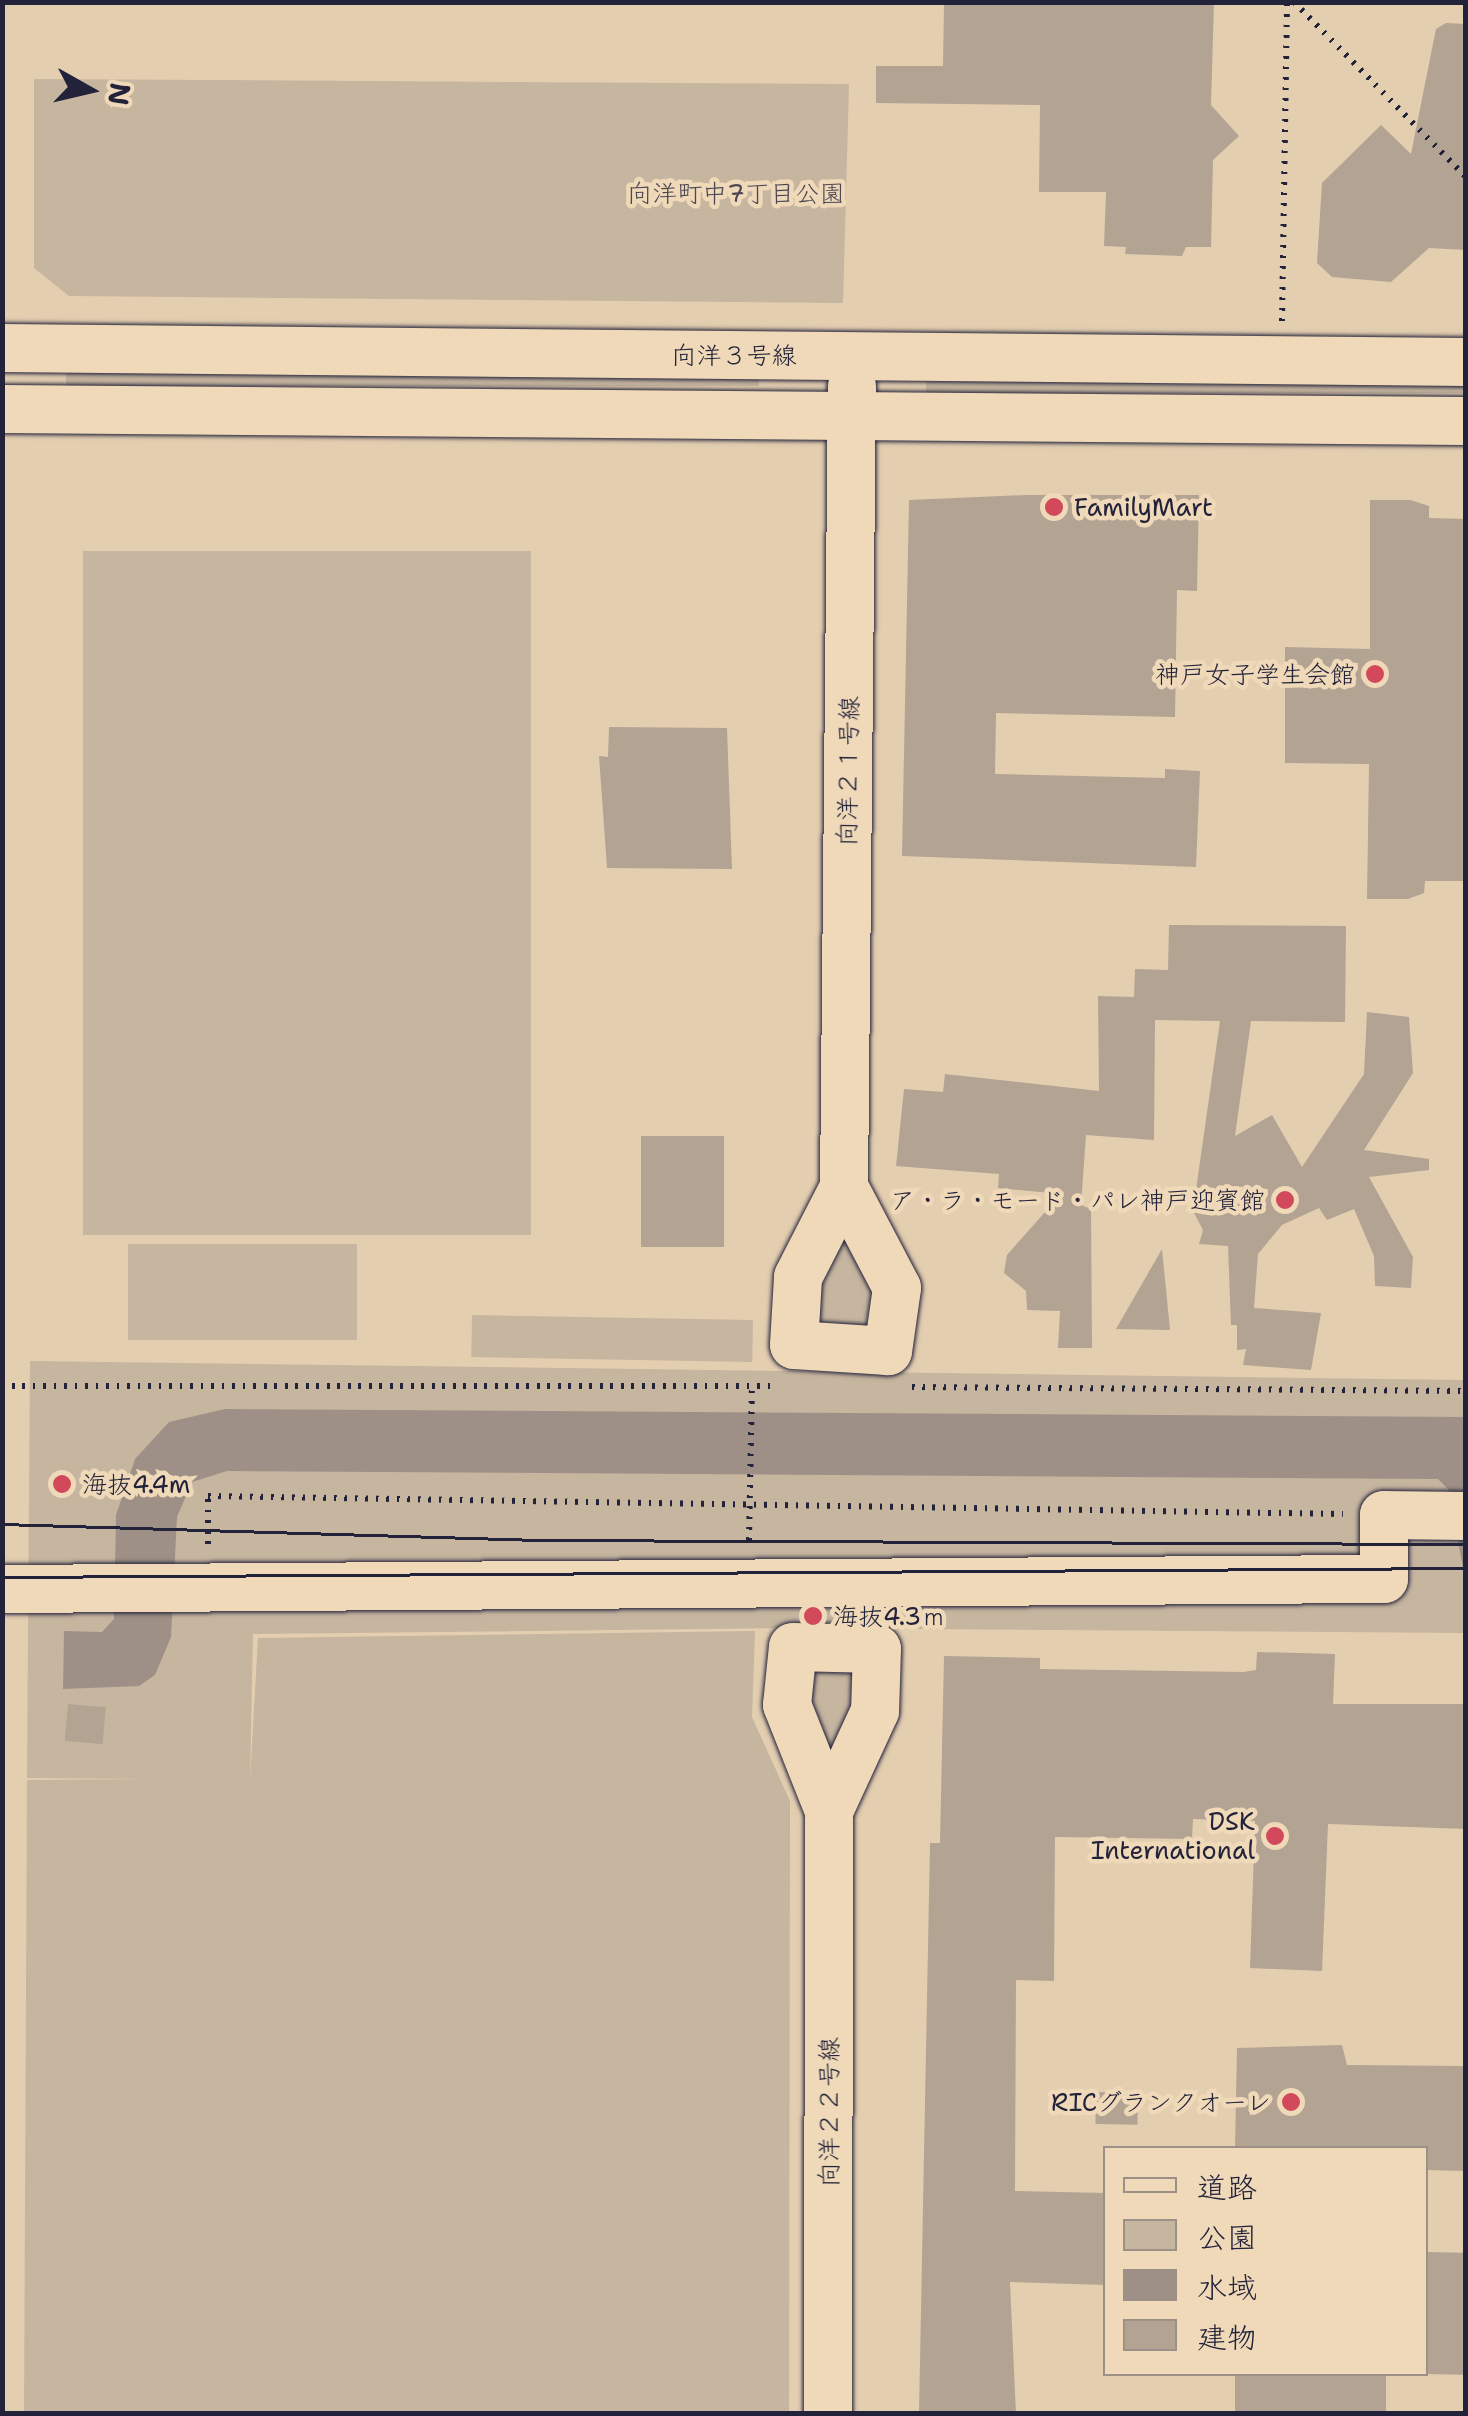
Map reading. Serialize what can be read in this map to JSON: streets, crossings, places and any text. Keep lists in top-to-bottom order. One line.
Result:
{"streets":{"street":["向洋３号線","向洋２１号線","向洋２２号線"]},"crossings":[["向洋３号線","向洋２１号線"]],"parks":["向洋町中7丁目公園"],"places":["FamilyMart","神戸女子学生会館","ア・ラ・モード・パレ神戸迎賓館","海抜4.4m","海抜4.3ｍ","DSK International","RICグランクオーレ"],"legend":["道路","公園","水域","建物"],"north":"right"}
